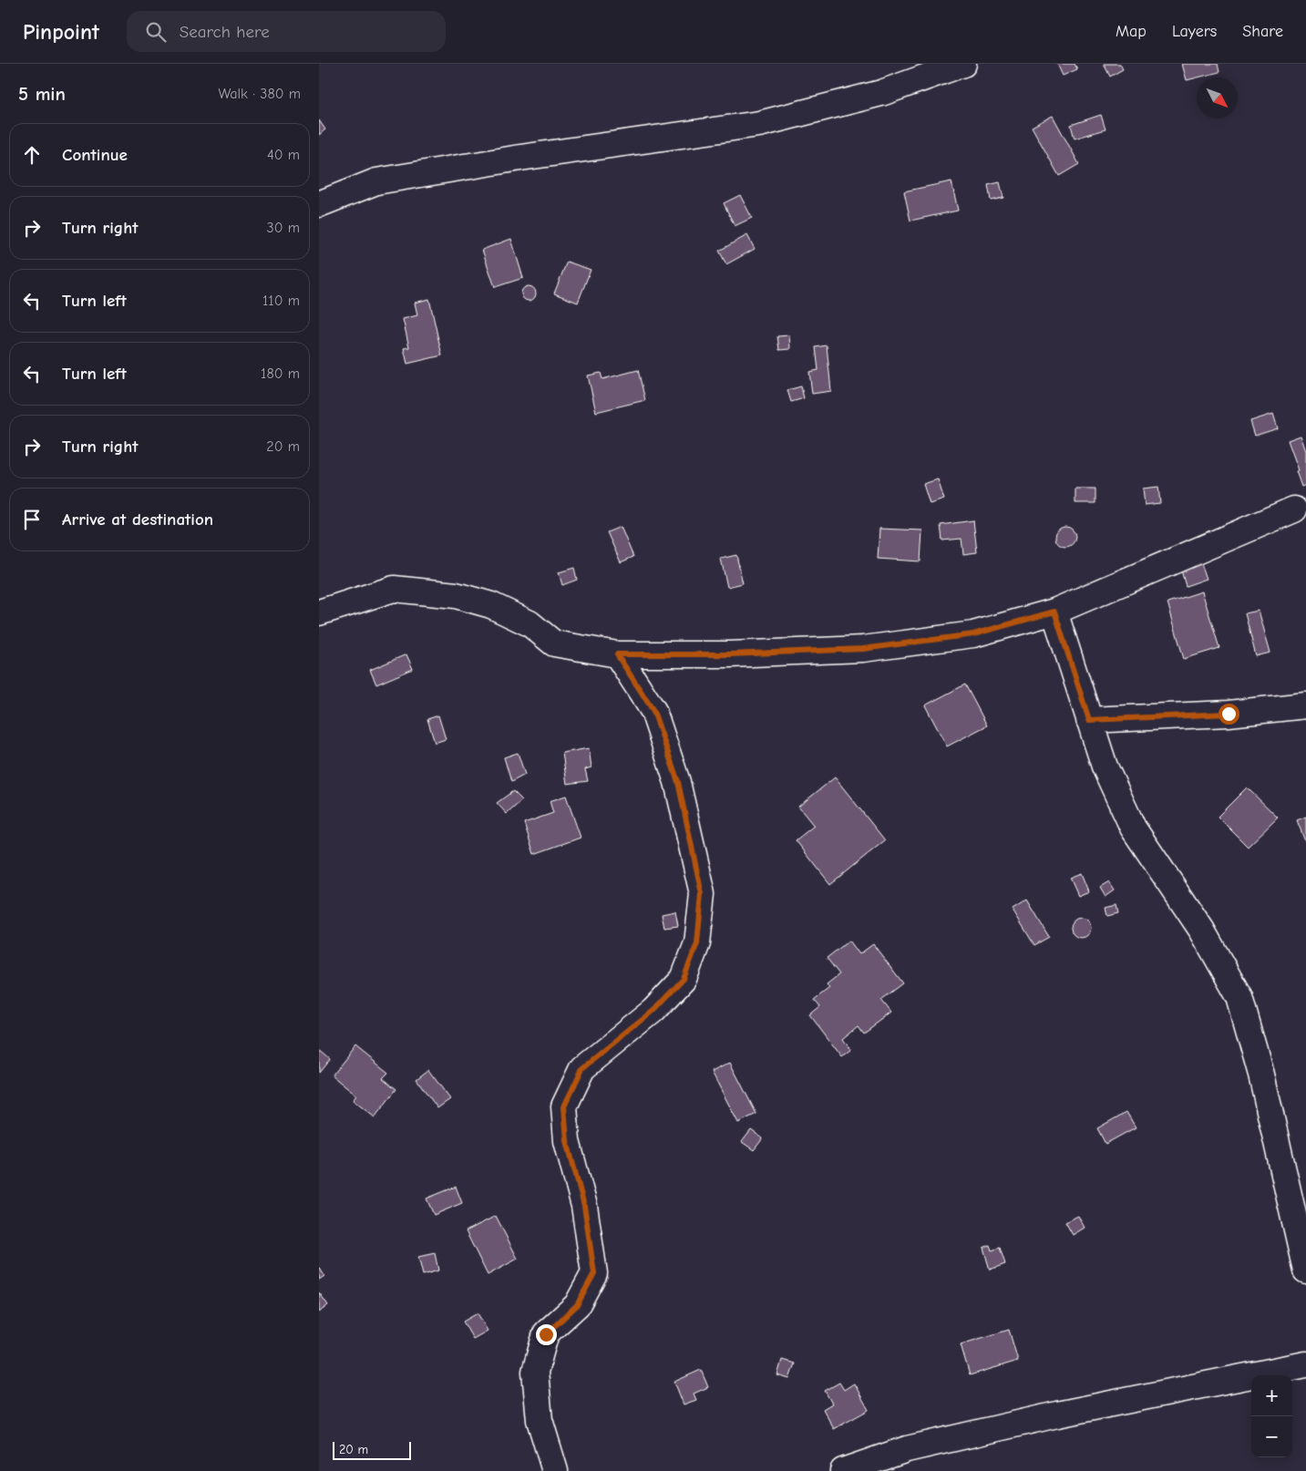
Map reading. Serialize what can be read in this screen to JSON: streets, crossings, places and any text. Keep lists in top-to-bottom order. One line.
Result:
{"scale_bar":"20 m","north":"bottom right","page":{"header":"Pinpoint","search":"Search here","nav":["Map","Layers","Share"],"heading":["5 min","Walk · 380 m"],"list":[["Continue","40 m"],["Turn right","30 m"],["Turn left","110 m"],["Turn left","180 m"],["Turn right","20 m"],"Arrive at destination"],"map_buttons":["+","−"],"scale":"20 m"}}
